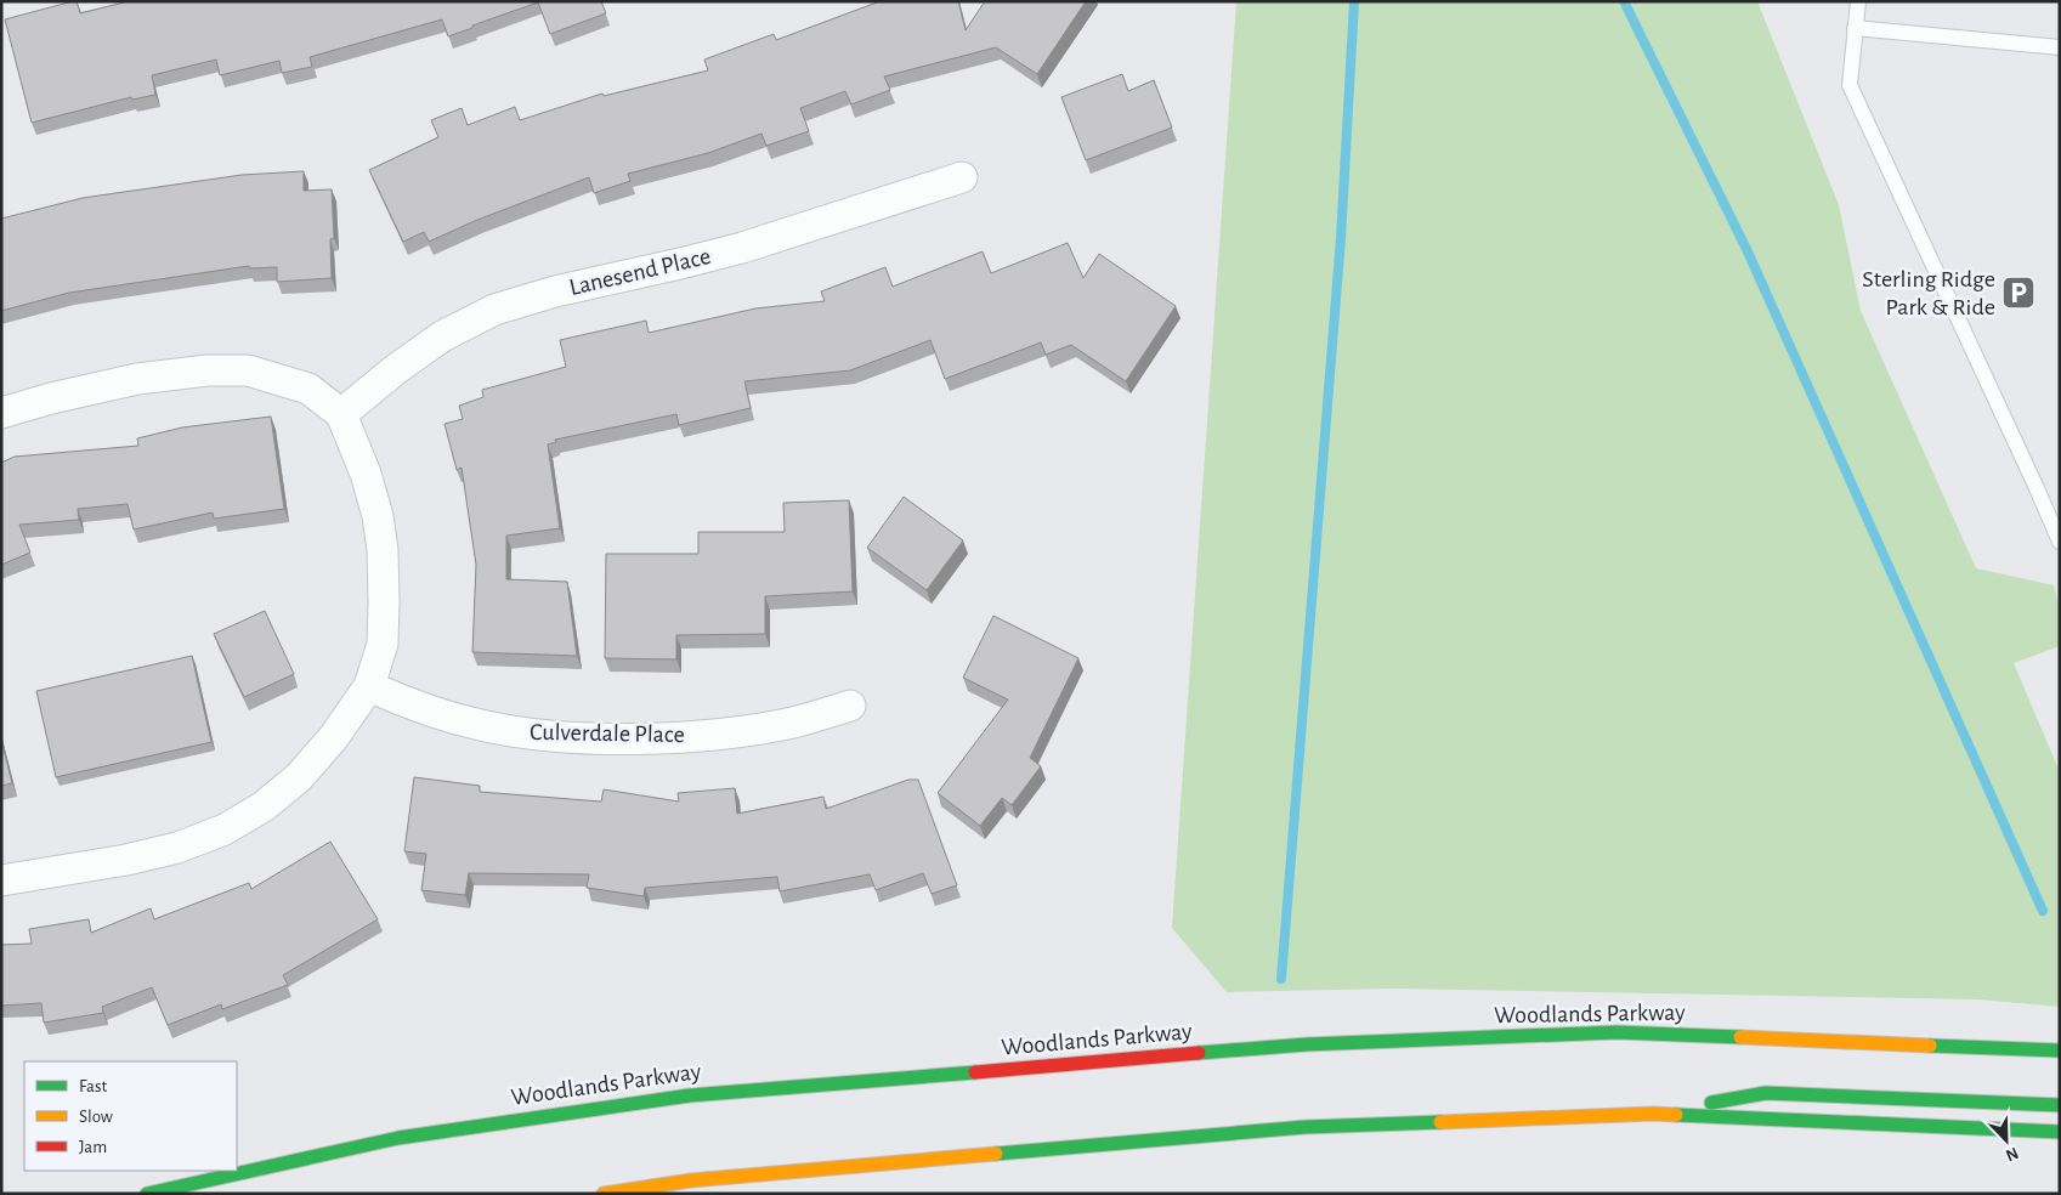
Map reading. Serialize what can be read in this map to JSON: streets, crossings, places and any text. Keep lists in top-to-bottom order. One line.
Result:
{"streets":{"main road":["Woodlands Parkway"],"street":["Lanesend Place","Culverdale Place"]},"places":{"parking":["Sterling Ridge Park & Ride"]},"legend":["Fast","Slow","Jam"],"north":"bottom right"}
